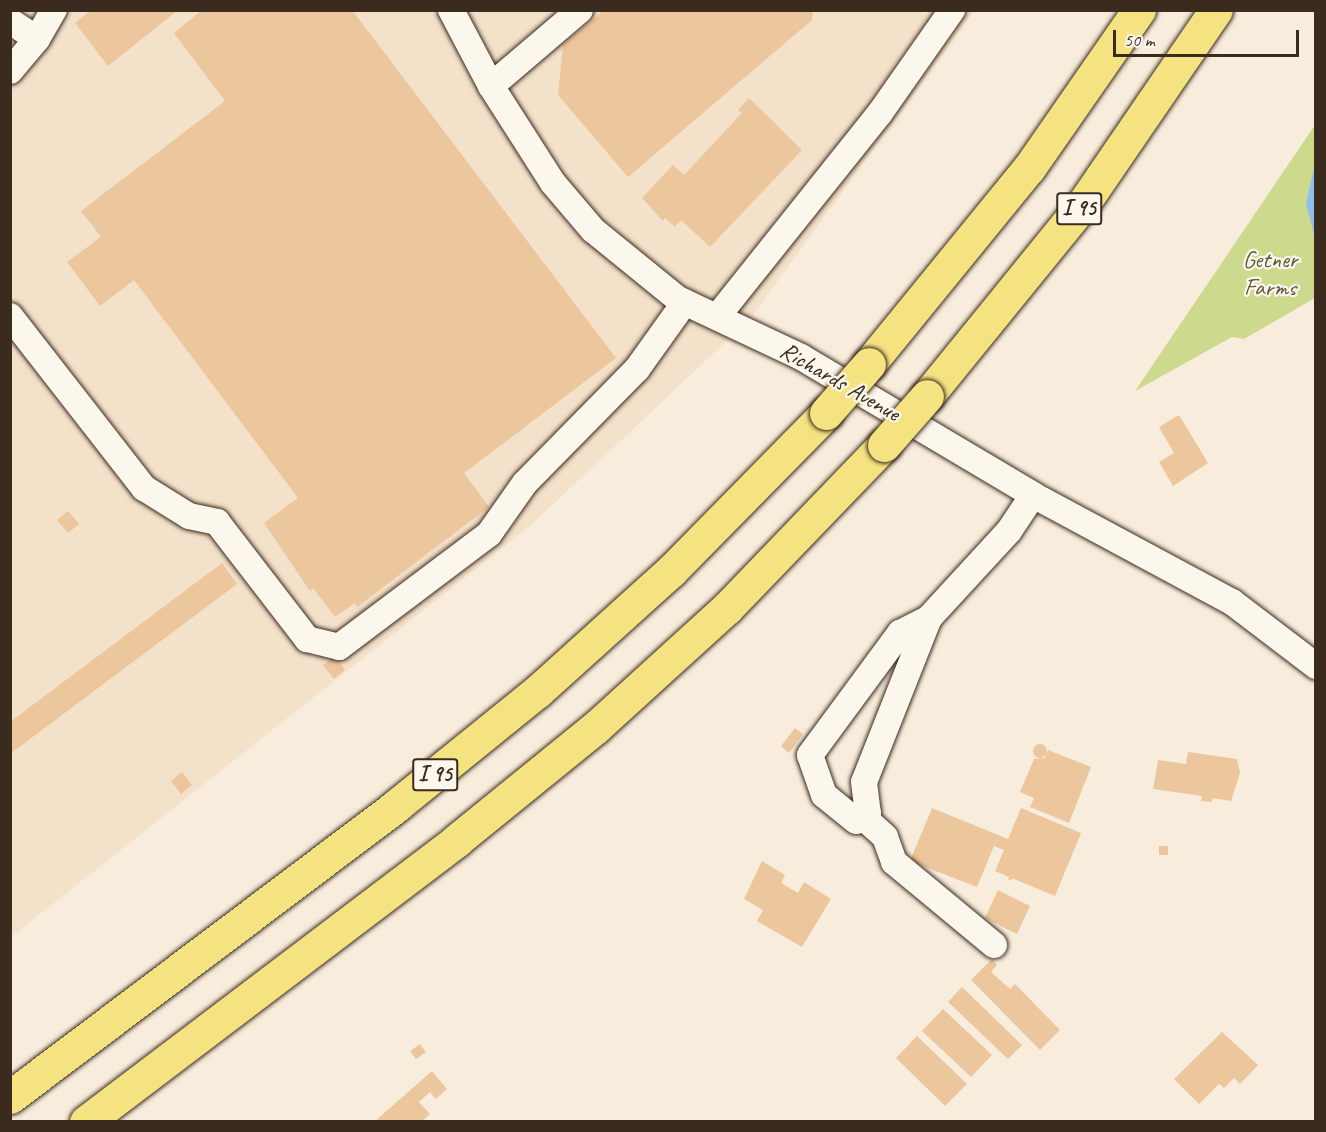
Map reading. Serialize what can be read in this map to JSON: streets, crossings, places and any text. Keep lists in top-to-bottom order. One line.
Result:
{"streets":{"highway":["I 95"],"street":["Richards Avenue"]},"parks":["Getner Farms"],"scale_bar":"50 m"}
